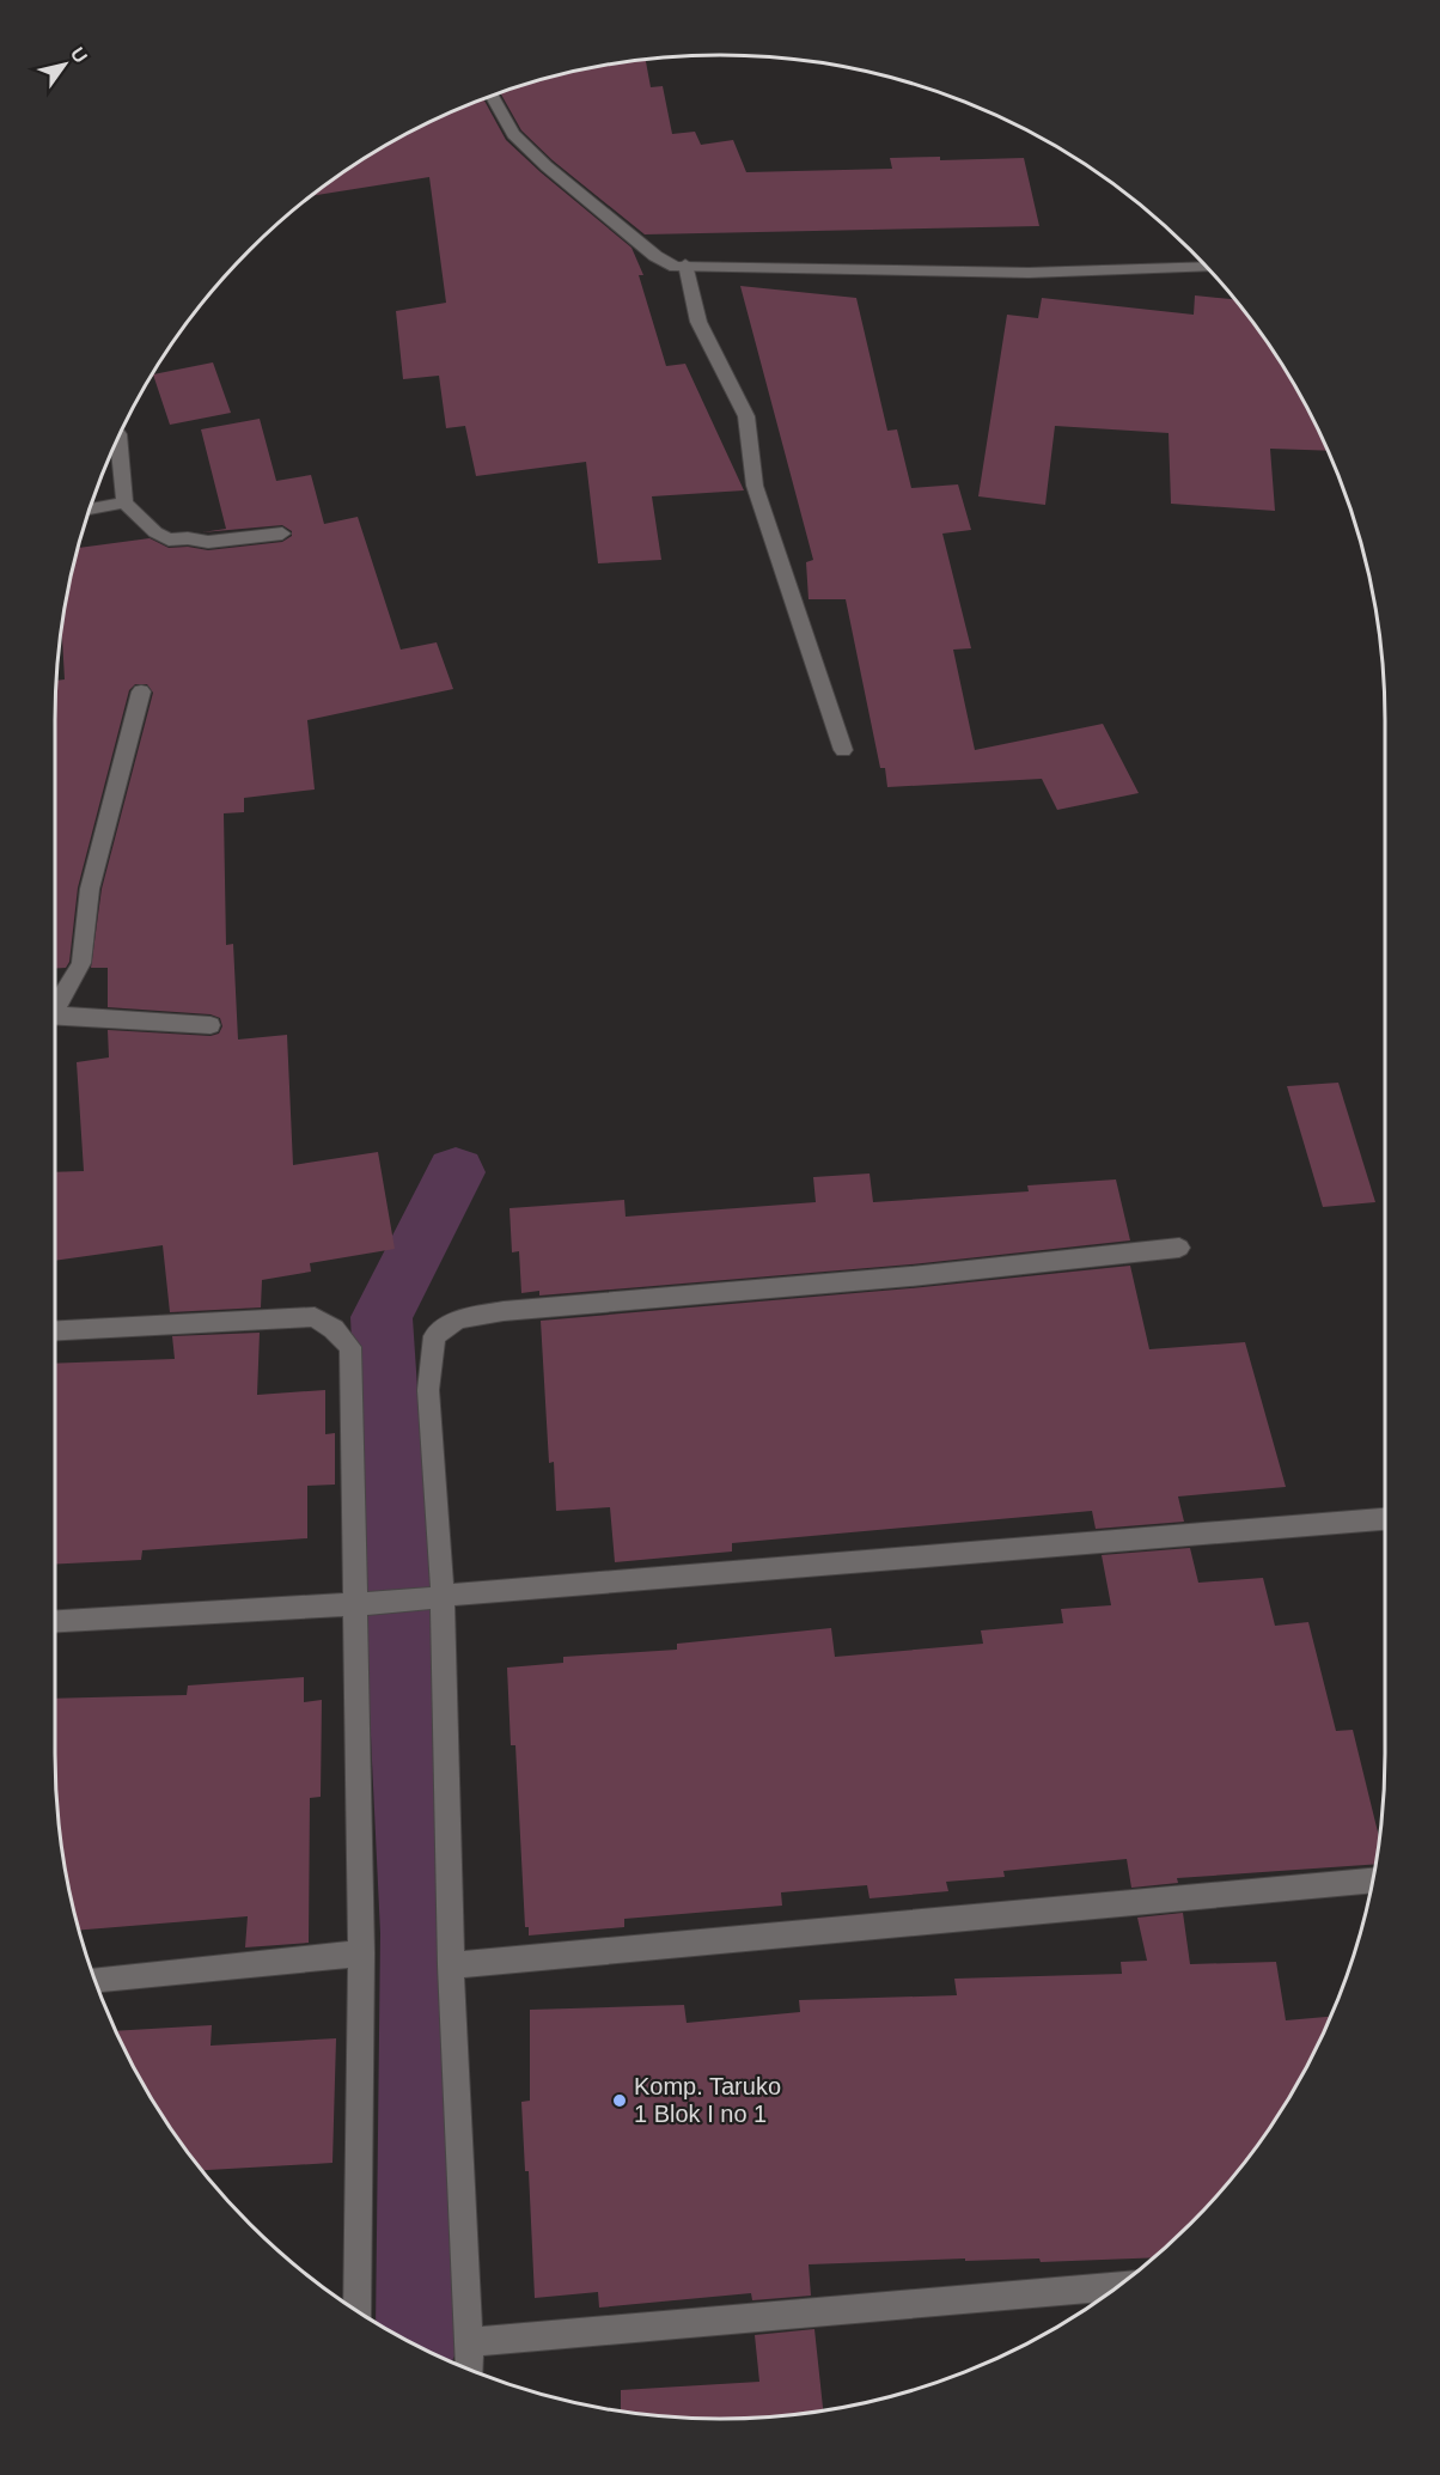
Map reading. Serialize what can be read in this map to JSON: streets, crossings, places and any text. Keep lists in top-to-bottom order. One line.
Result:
{"places":["Komp. Taruko 1 Blok I no 1"],"north":"top right"}
